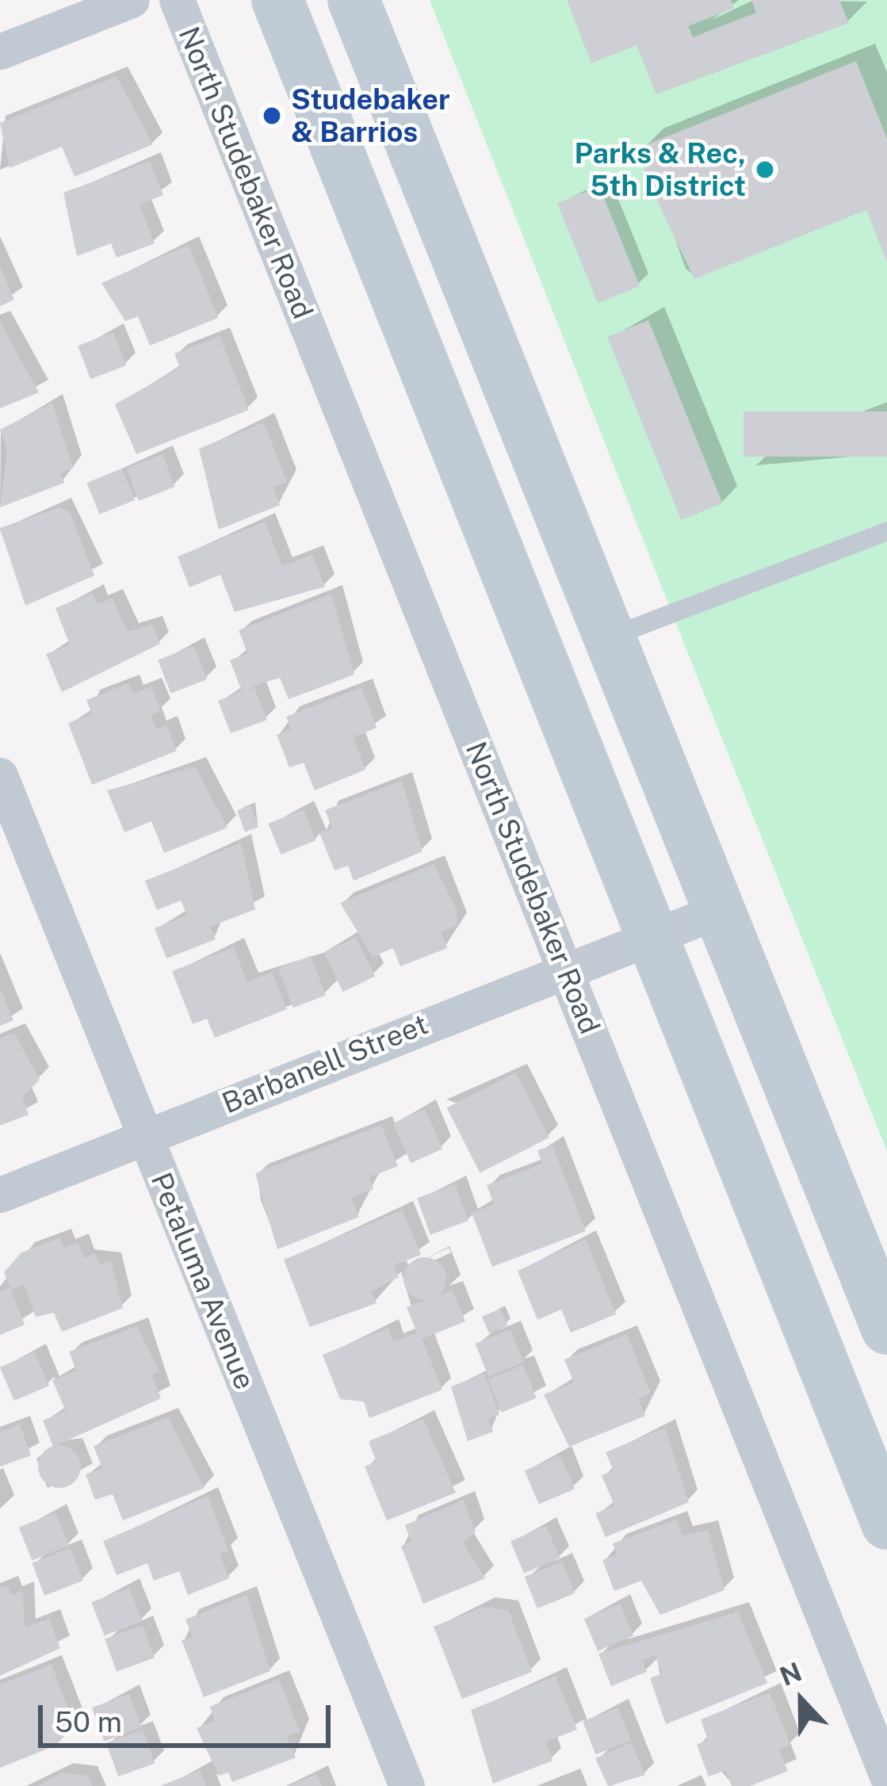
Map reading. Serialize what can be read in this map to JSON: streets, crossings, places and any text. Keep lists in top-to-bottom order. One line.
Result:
{"streets":{"street":["North Studebaker Road","Barbanell Street","Petaluma Avenue"]},"crossings":[["North Studebaker Road","Barbanell Street"],["Barbanell Street","Petaluma Avenue"]],"places":["Studebaker & Barrios","Parks & Rec, 5th District"],"scale_bar":"50 m","north":"top"}
